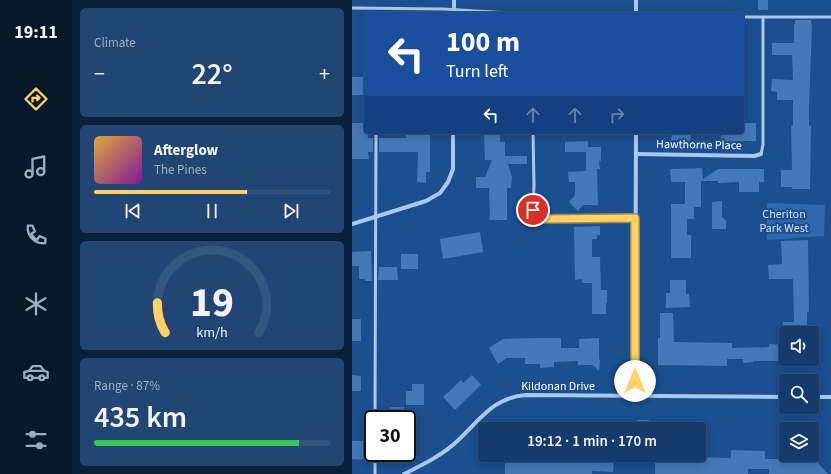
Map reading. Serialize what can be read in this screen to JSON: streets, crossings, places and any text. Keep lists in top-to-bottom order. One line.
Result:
{"streets":{"street":["Hawthorne Place","Kildonan Drive"]},"parks":["Cheriton Park West"],"page":{"tabs":"19:11","tile":["Climate",["Range · 87%","435 km"]],"turn":["100 m","Turn left"],"heat":["−","22°","+"],"song":["Afterglow","The Pines"],"limit":"30","trip":"19:12 · 1 min · 170 m","gauge":["19","km/h"]}}
